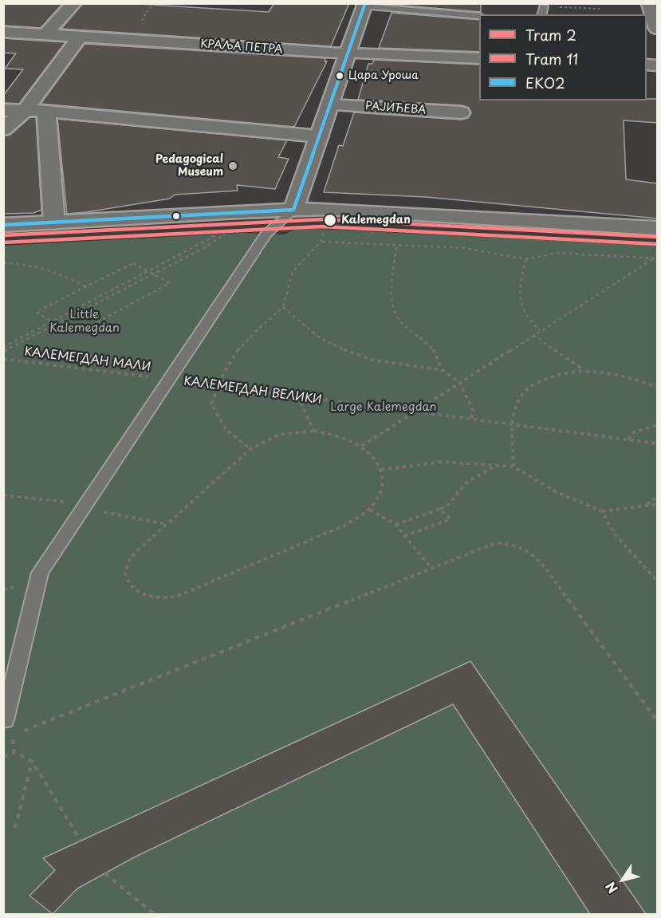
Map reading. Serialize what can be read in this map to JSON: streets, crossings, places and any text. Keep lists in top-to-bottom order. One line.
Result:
{"streets":{"street":["КРАЉА ПЕТРА","РАЈИЋЕВА"],"lane":["КАЛЕМЕГДАН ВЕЛИКИ"],"path":["КАЛЕМЕГДАН МАЛИ"]},"crossings":[["КАЛЕМЕГДАН МАЛИ","КАЛЕМЕГДАН ВЕЛИКИ"]],"parks":["Little Kalemegdan","Large Kalemegdan"],"places":["Цара Уроша","Pedagogical Museum","Kalemegdan"],"lines":["transit line EKO2","tram line 2","tram line 11"],"legend":["Tram 2","Tram 11","EKO2"],"north":"bottom left"}
